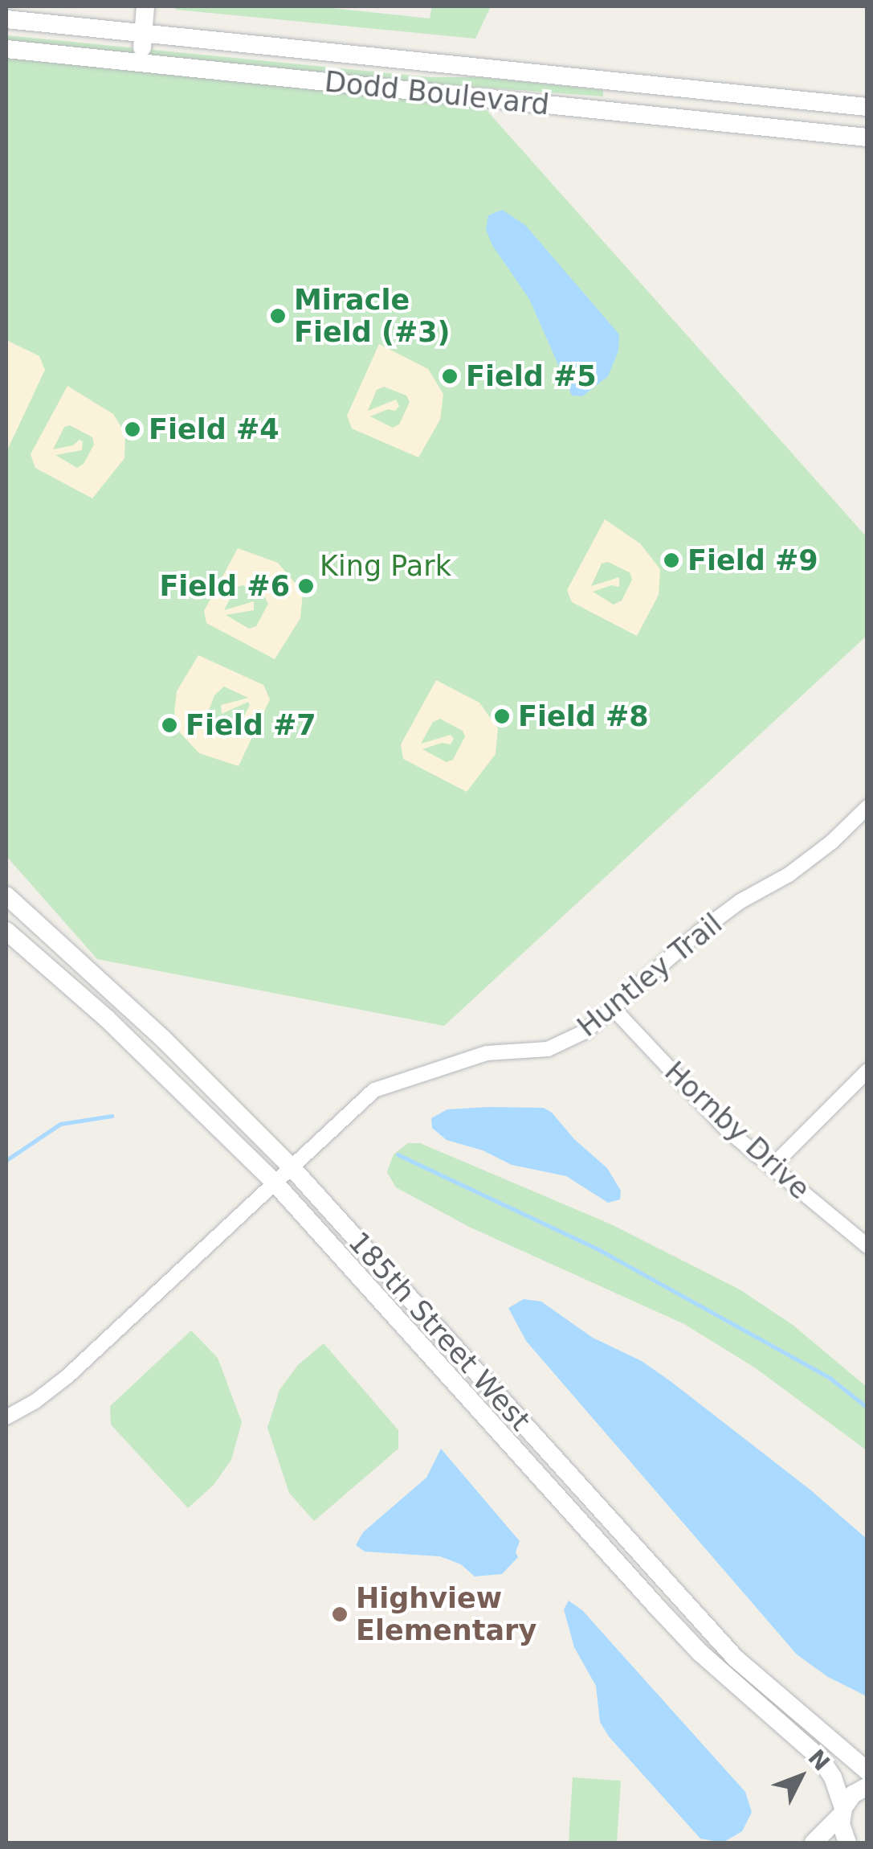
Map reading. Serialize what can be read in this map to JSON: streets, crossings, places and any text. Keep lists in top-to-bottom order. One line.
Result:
{"streets":{"street":["Dodd Boulevard","Huntley Trail","Hornby Drive","185th Street West"]},"crossings":[["Huntley Trail","Hornby Drive"],["Huntley Trail","185th Street West"]],"parks":["King Park"],"places":["Miracle Field (#3)","Field #5","Field #4","Field #9","Field #6","Field #8","Field #7","Highview Elementary"],"north":"top right"}
